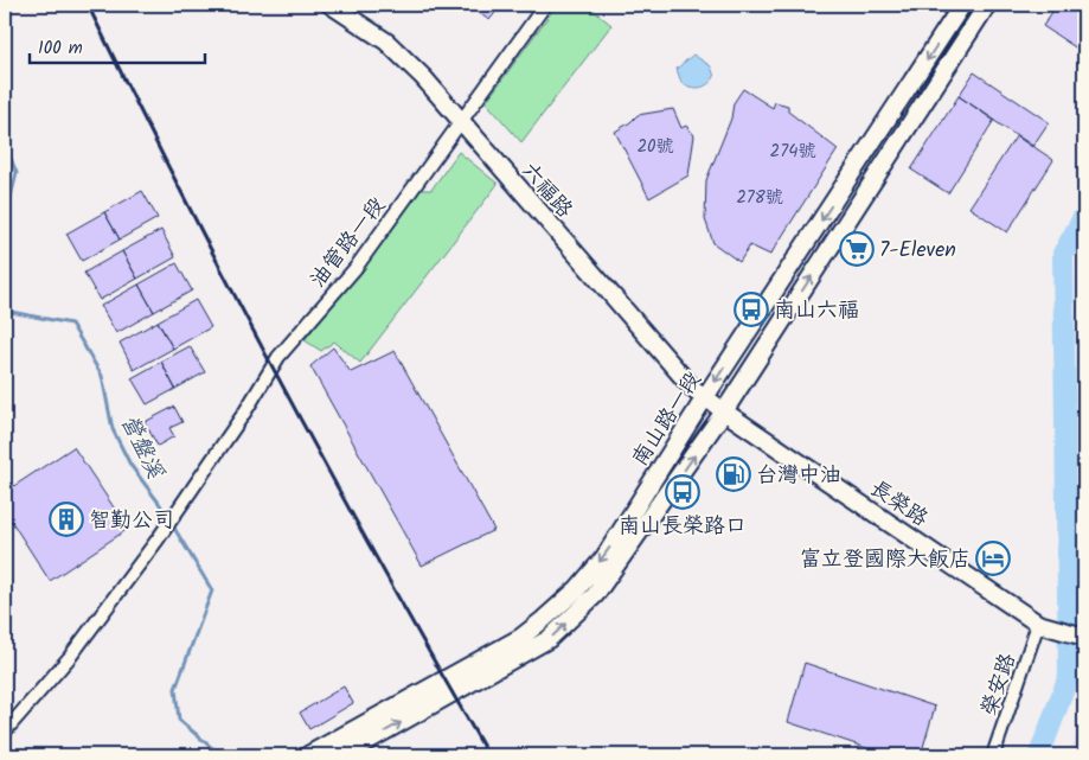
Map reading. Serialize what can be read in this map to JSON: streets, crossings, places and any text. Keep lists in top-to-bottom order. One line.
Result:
{"streets":{"street":["六福路","油管路一段","南山路一段","長榮路","榮安路"]},"crossings":[["六福路","油管路一段"],["六福路","南山路一段"],["六福路","長榮路"],["南山路一段","長榮路"],["長榮路","榮安路"]],"water":["營盤溪"],"places":{"supermarket":["7-Eleven"],"bus stop":["南山六福","南山長榮路口"],"fuel station":["台灣中油"],"building":["智勤公司"],"hotel":["富立登國際大飯店"]},"house_numbers":["20號","274號","278號"],"scale_bar":"100 m"}
